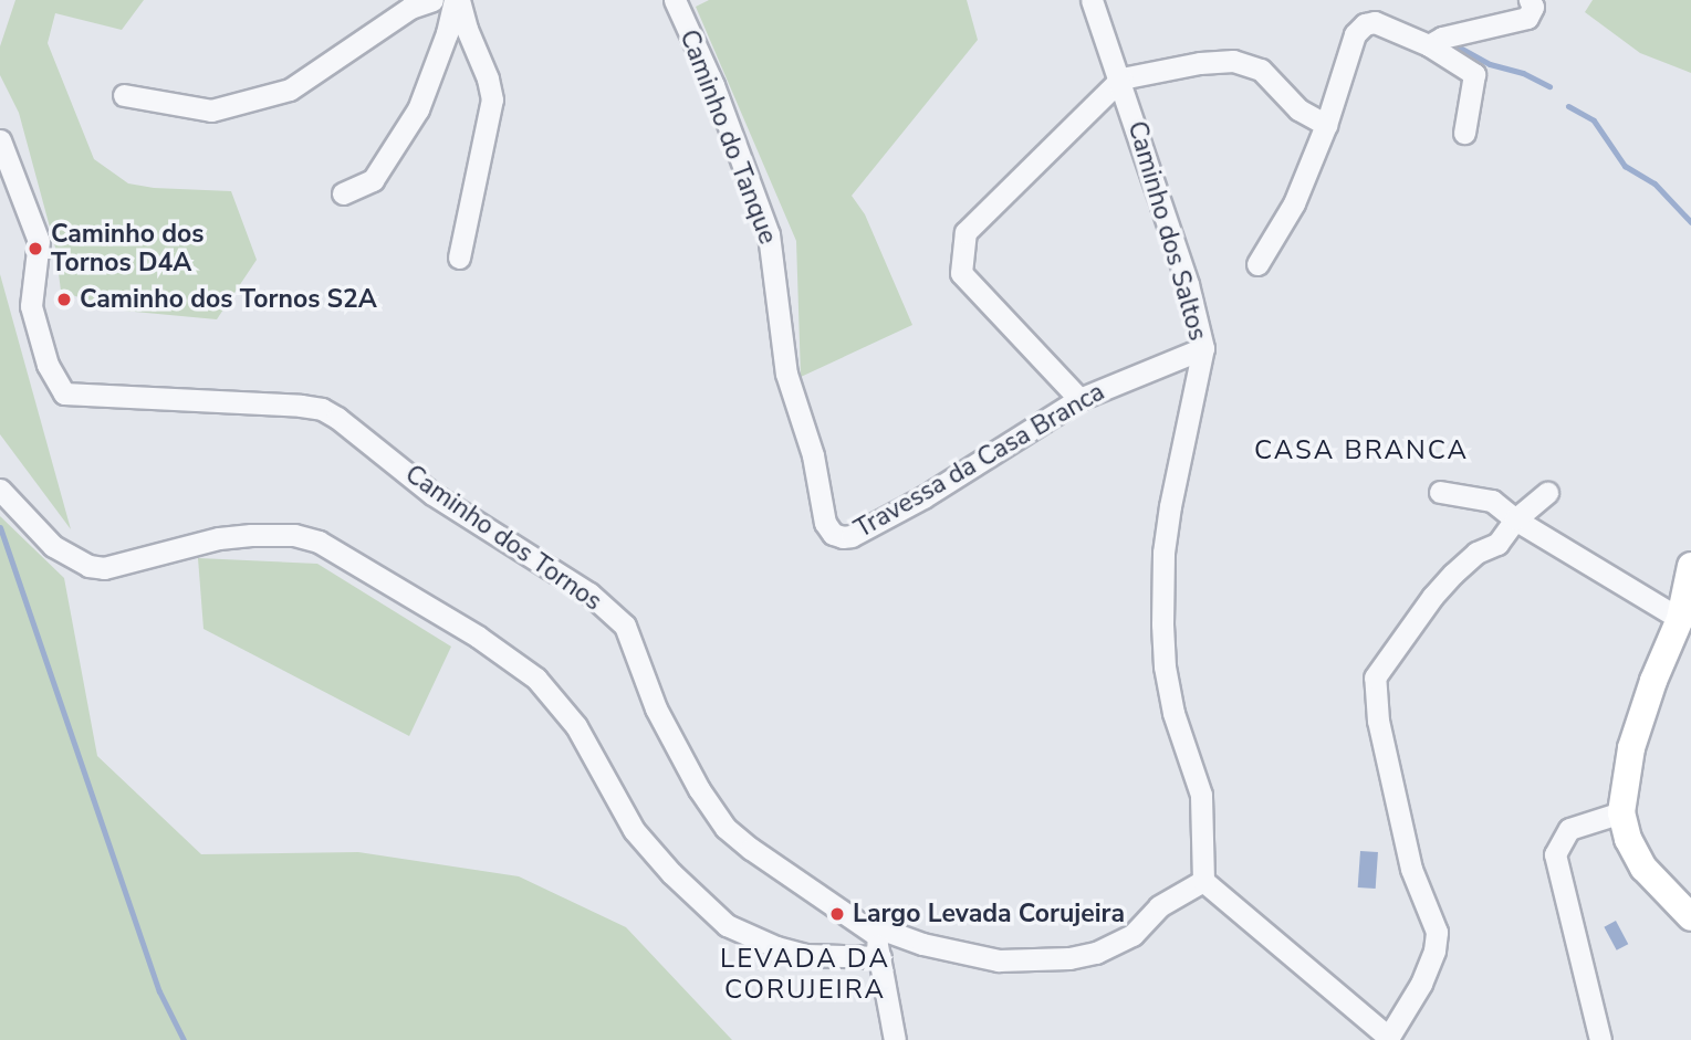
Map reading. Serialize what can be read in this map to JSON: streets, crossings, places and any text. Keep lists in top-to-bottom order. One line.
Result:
{"streets":{"street":["Caminho do Tanque","Caminho dos Saltos","Travessa da Casa Branca","Caminho dos Tornos"]},"crossings":[["Caminho do Tanque","Travessa da Casa Branca"],["Caminho dos Saltos","Travessa da Casa Branca"]],"districts":["CASA BRANCA","LEVADA DA CORUJEIRA"],"places":["Caminho dos Tornos D4A","Caminho dos Tornos S2A","Largo Levada Corujeira"]}
